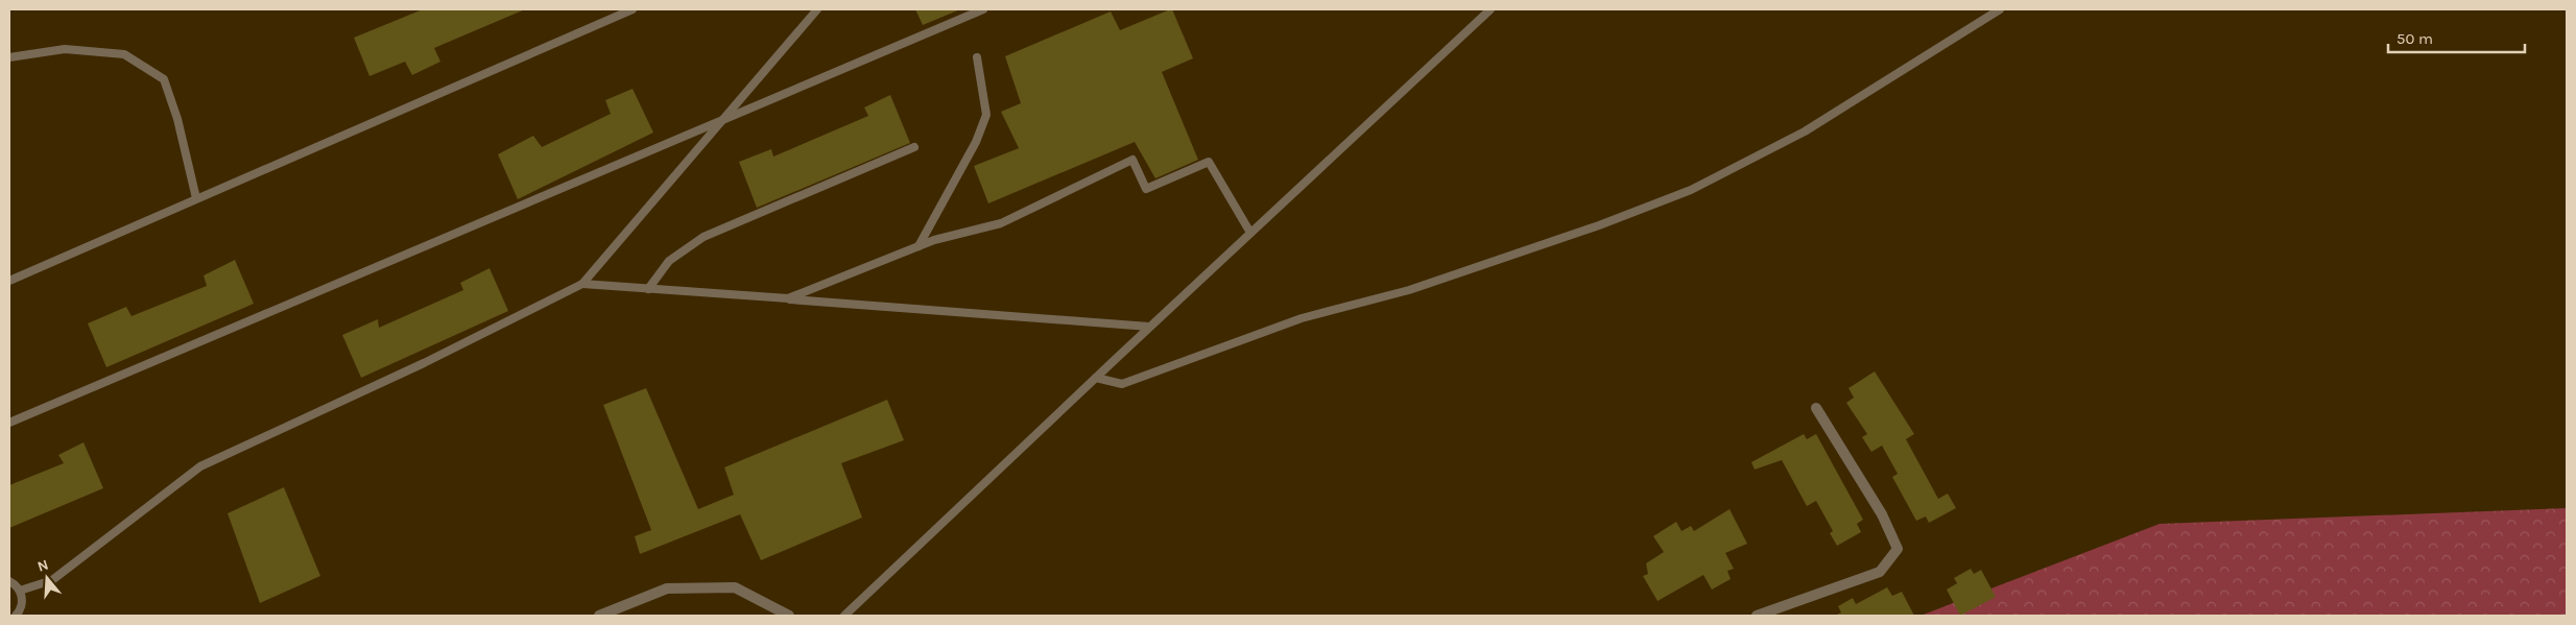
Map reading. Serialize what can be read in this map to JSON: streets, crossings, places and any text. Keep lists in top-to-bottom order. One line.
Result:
{"scale_bar":"50 m","north":"top"}
